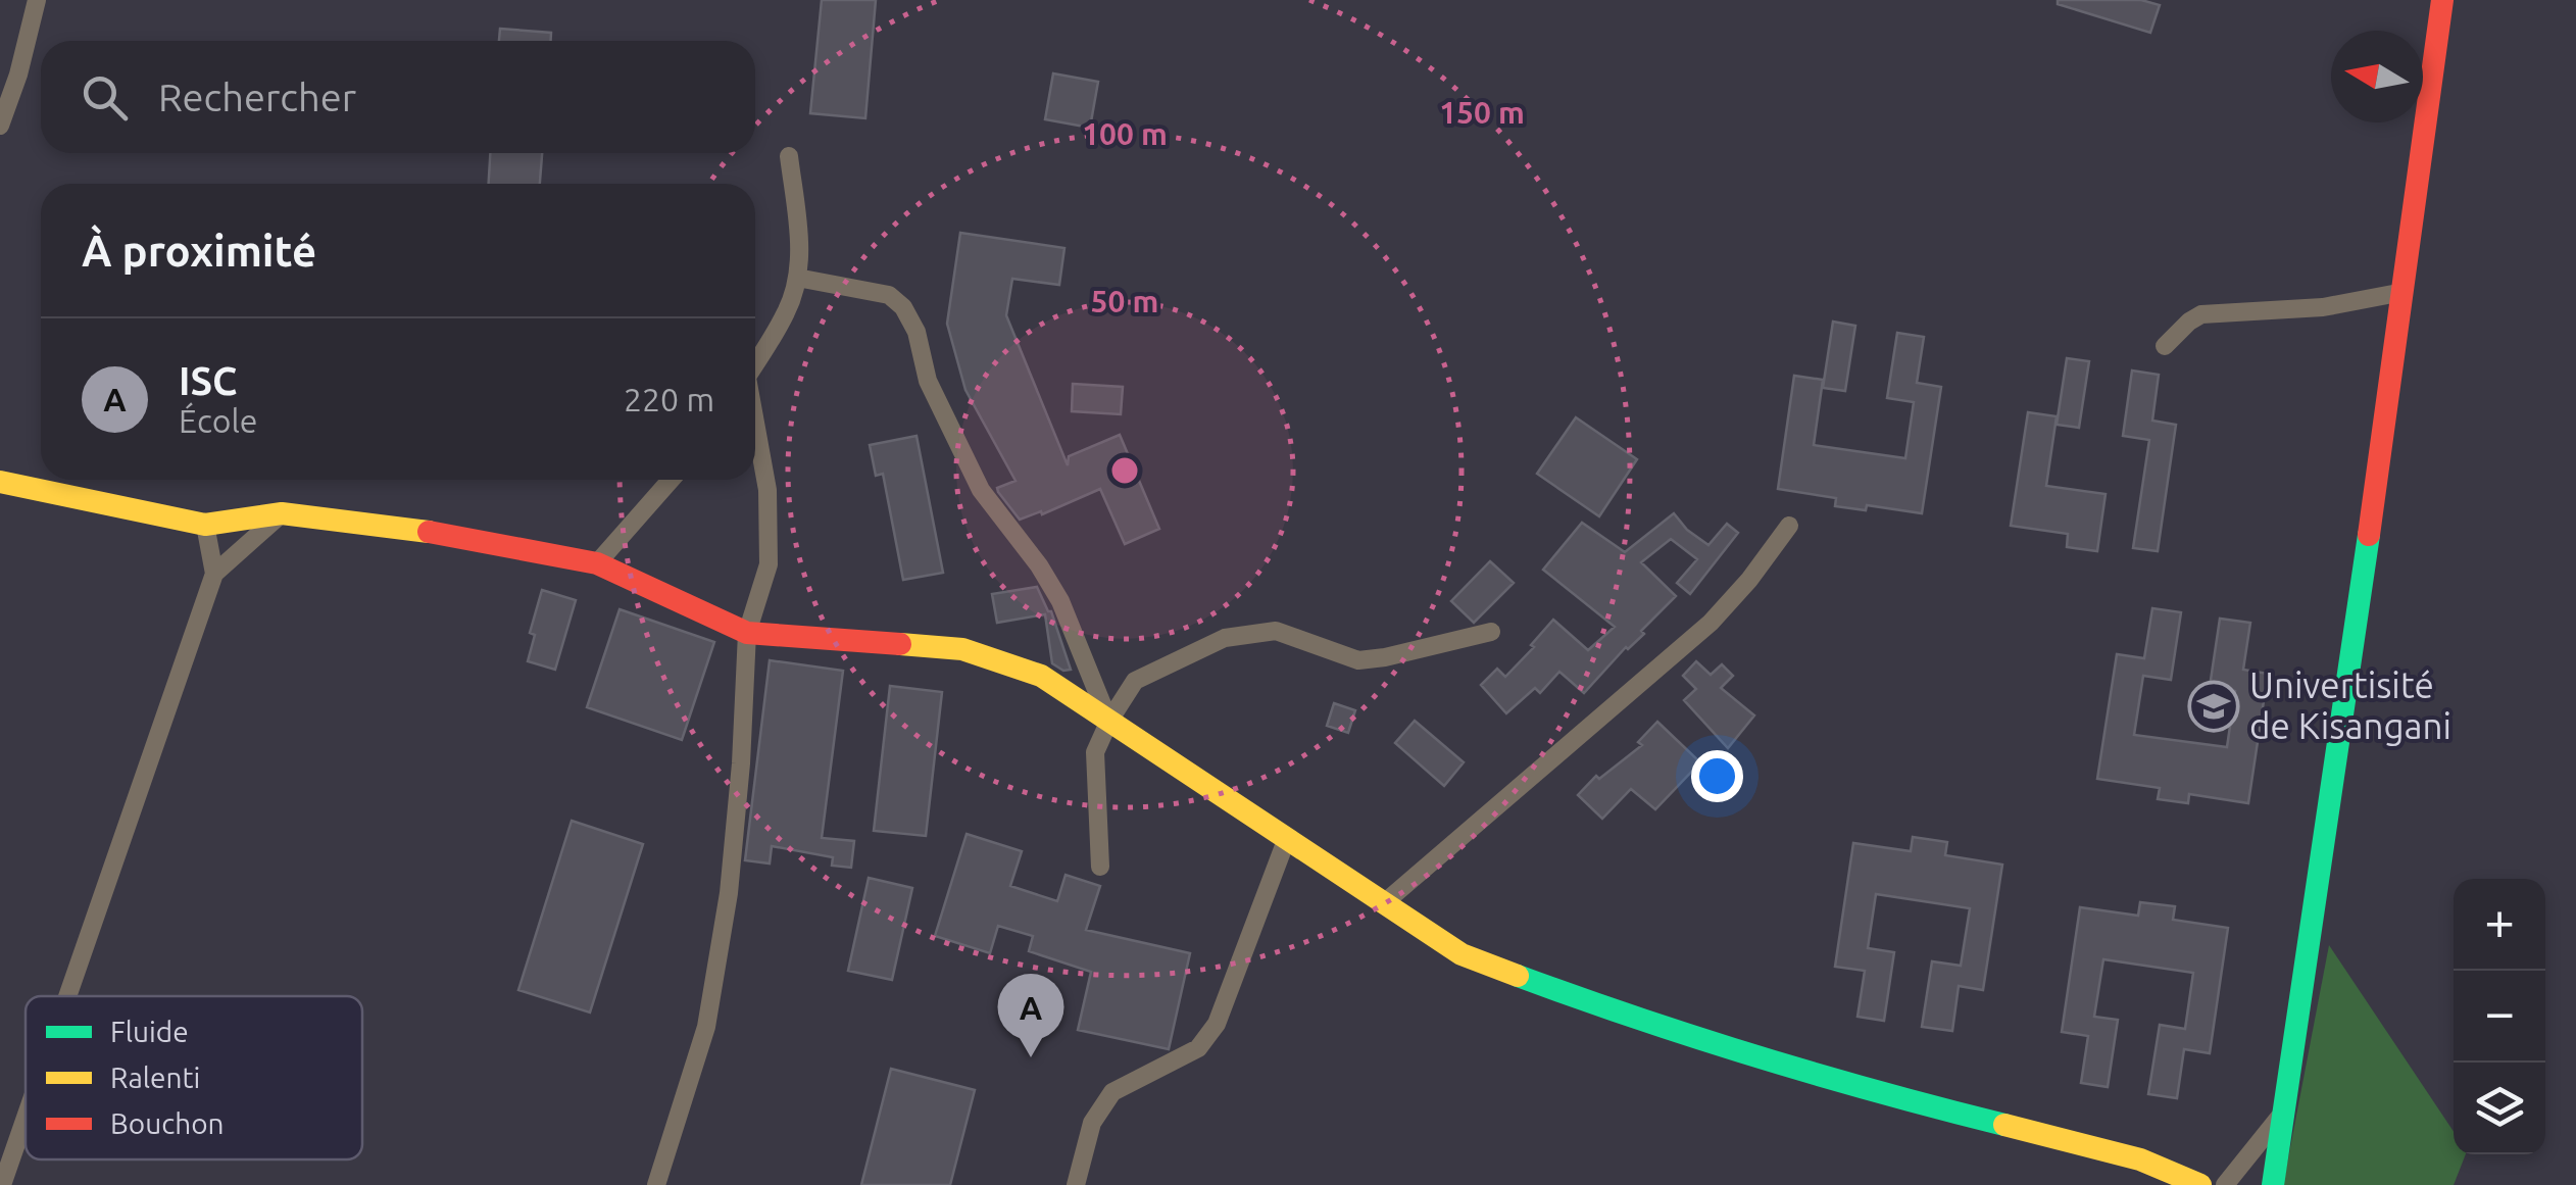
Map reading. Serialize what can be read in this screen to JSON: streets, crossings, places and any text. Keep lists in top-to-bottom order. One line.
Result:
{"places":{"school or university":["Univertisité de Kisangani"]},"legend":["Fluide","Ralenti","Bouchon"],"north":"left","page":{"search":"Rechercher","heading":"À proximité","list":[{"mark":"A","name":"ISC","note":"École","value":"220 m"}],"map_buttons":["+","−"],"pins":"A"},"rings":["150 m","100 m","50 m"]}
